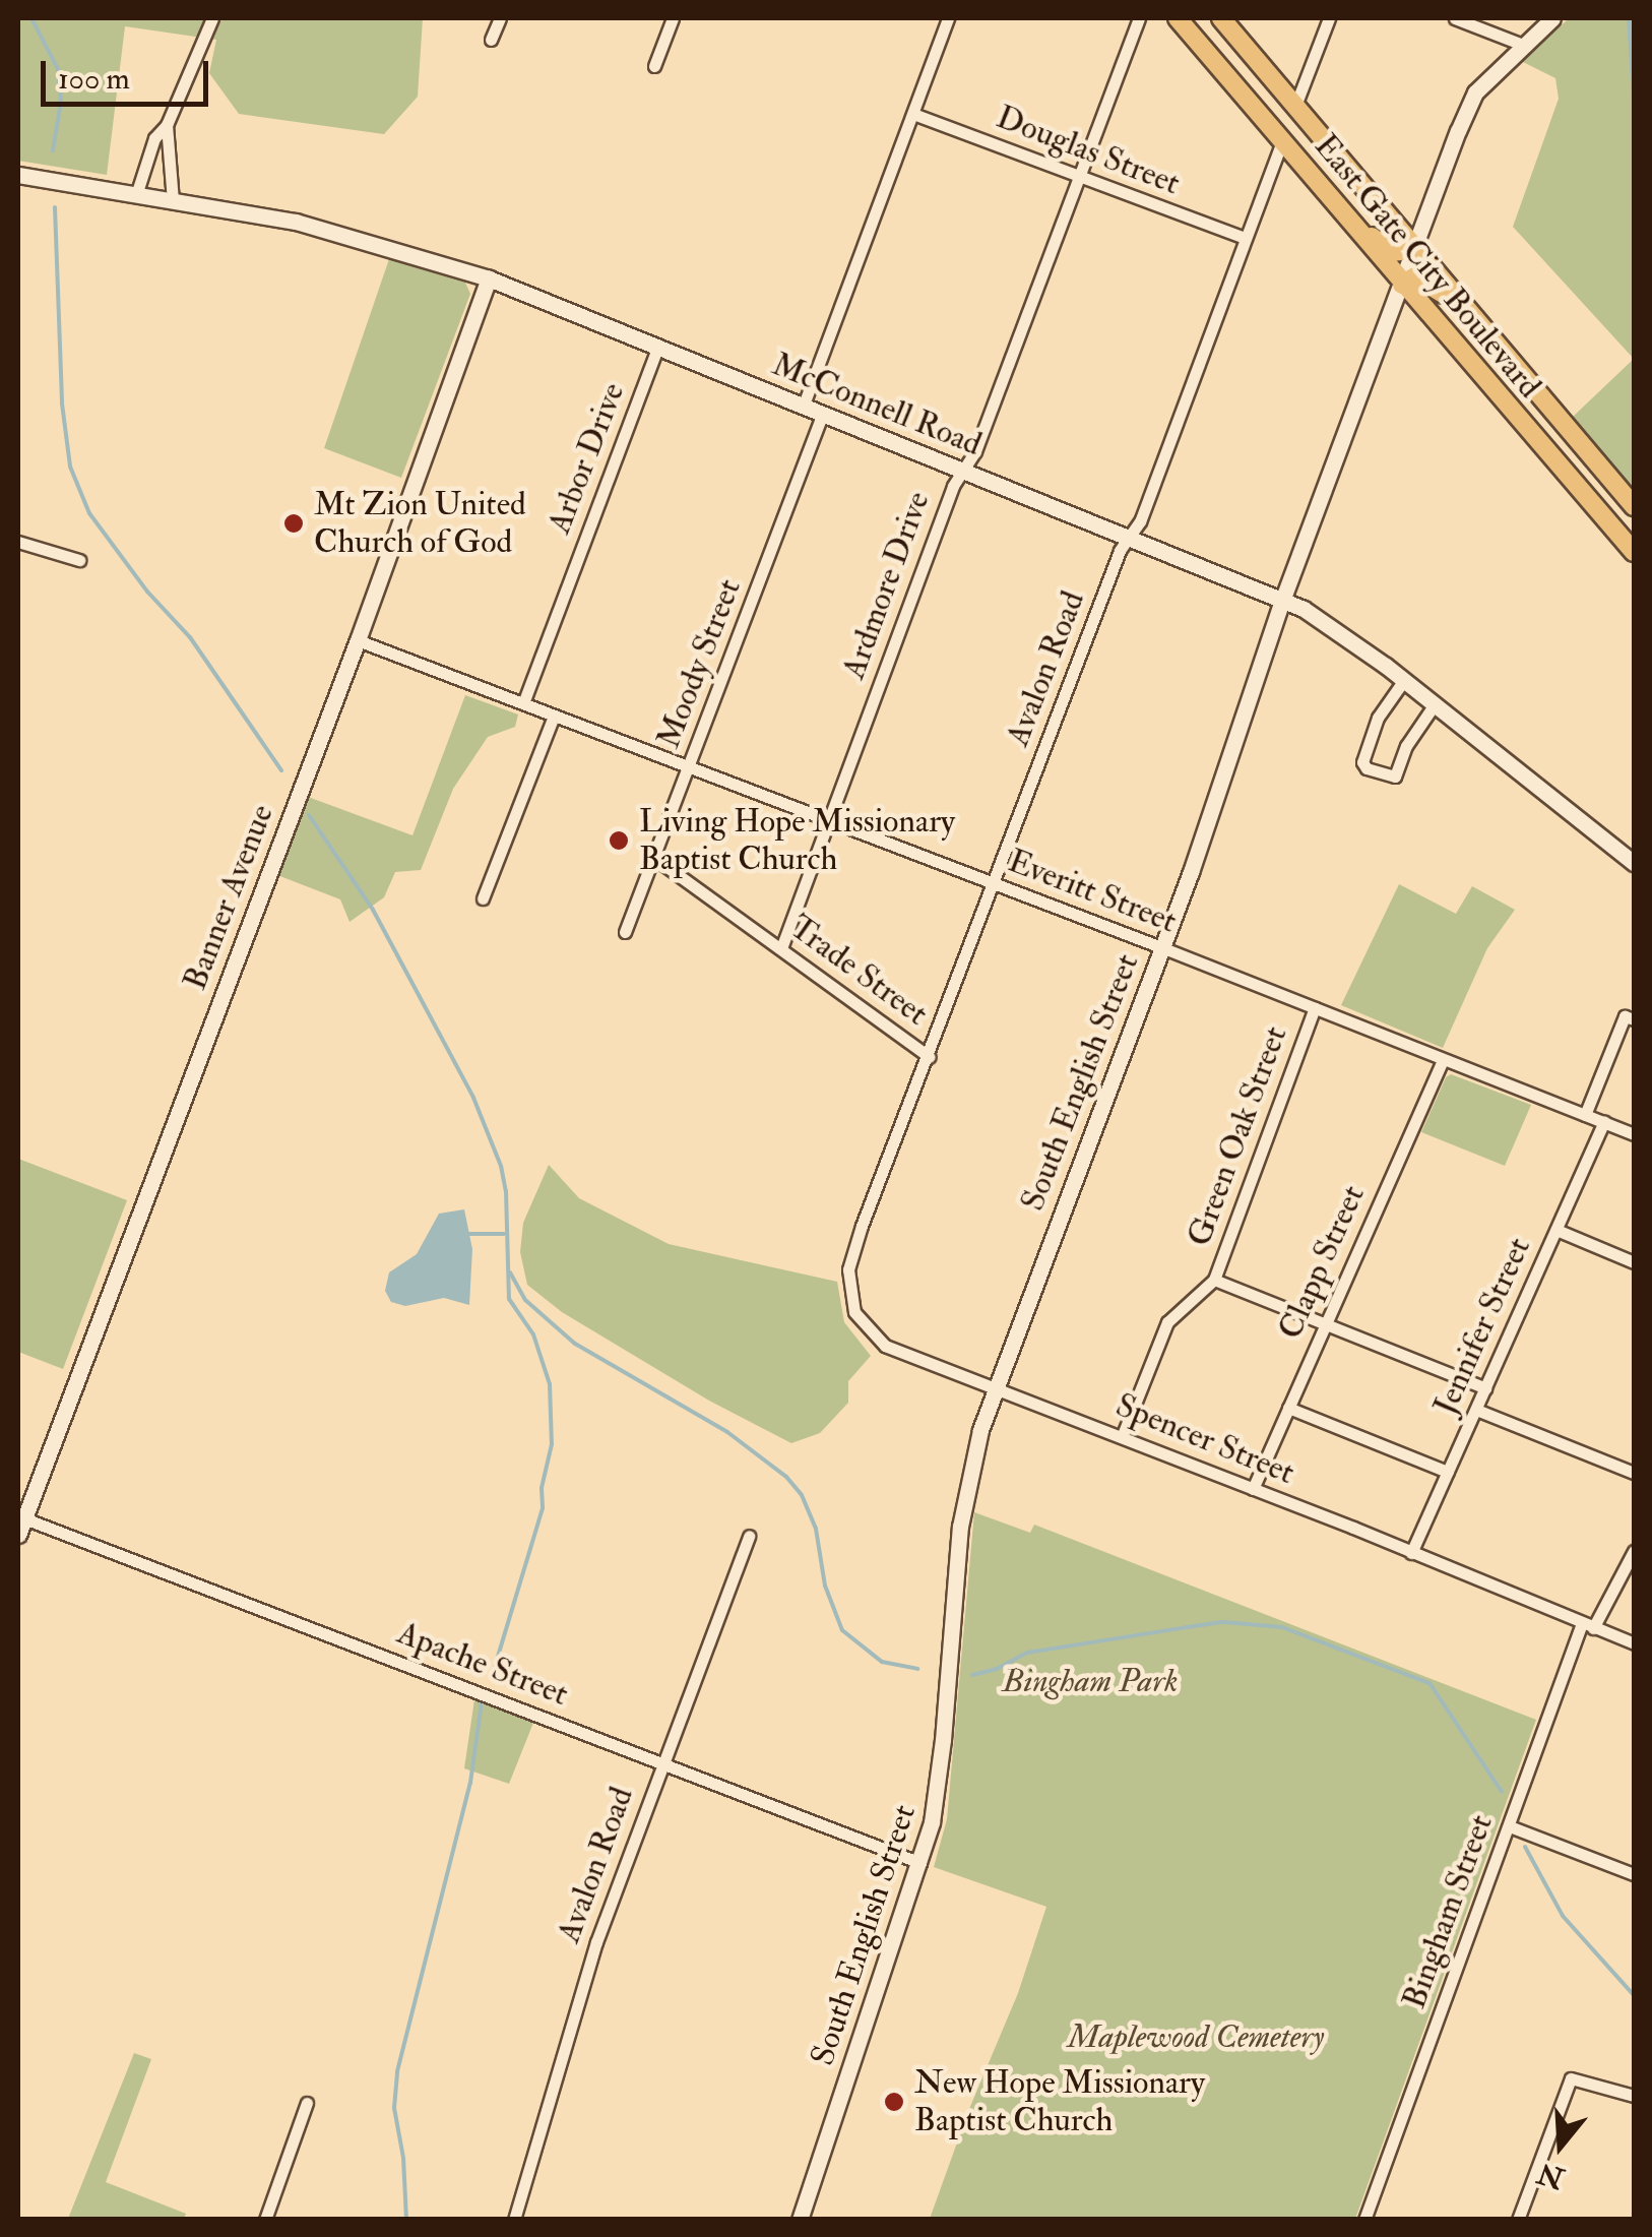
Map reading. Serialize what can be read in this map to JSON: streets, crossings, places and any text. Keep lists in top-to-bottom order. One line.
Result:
{"streets":{"main road":["East Gate City Boulevard"],"street":["Douglas Street","McConnell Road","Arbor Drive","Ardmore Drive","Moody Street","Avalon Road","Everitt Street","Banner Avenue","Trade Street","South English Street","Green Oak Street","Clapp Street","Jennifer Street","Spencer Street","Apache Street","Bingham Street"]},"crossings":[["Douglas Street","Ardmore Drive"],["Douglas Street","Avalon Road"],["East Gate City Boulevard","Avalon Road"],["East Gate City Boulevard","South English Street"],["McConnell Road","Arbor Drive"],["McConnell Road","Ardmore Drive"],["McConnell Road","Moody Street"],["McConnell Road","Avalon Road"],["McConnell Road","Banner Avenue"],["McConnell Road","South English Street"],["Arbor Drive","Everitt Street"],["Ardmore Drive","Everitt Street"],["Ardmore Drive","Trade Street"],["Moody Street","Everitt Street"],["Moody Street","Trade Street"],["Avalon Road","Everitt Street"],["Avalon Road","Trade Street"],["Avalon Road","Spencer Street"],["Avalon Road","Apache Street"],["Everitt Street","Banner Avenue"],["Everitt Street","South English Street"],["Everitt Street","Green Oak Street"],["Everitt Street","Clapp Street"],["Everitt Street","Jennifer Street"],["Banner Avenue","Apache Street"],["South English Street","Spencer Street"],["South English Street","Apache Street"],["Green Oak Street","Spencer Street"],["Clapp Street","Spencer Street"],["Jennifer Street","Spencer Street"],["Spencer Street","Bingham Street"]],"parks":["Bingham Park","Maplewood Cemetery"],"places":["Mt Zion United Church of God","Living Hope Missionary Baptist Church","New Hope Missionary Baptist Church"],"scale_bar":"100 m","north":"bottom"}
